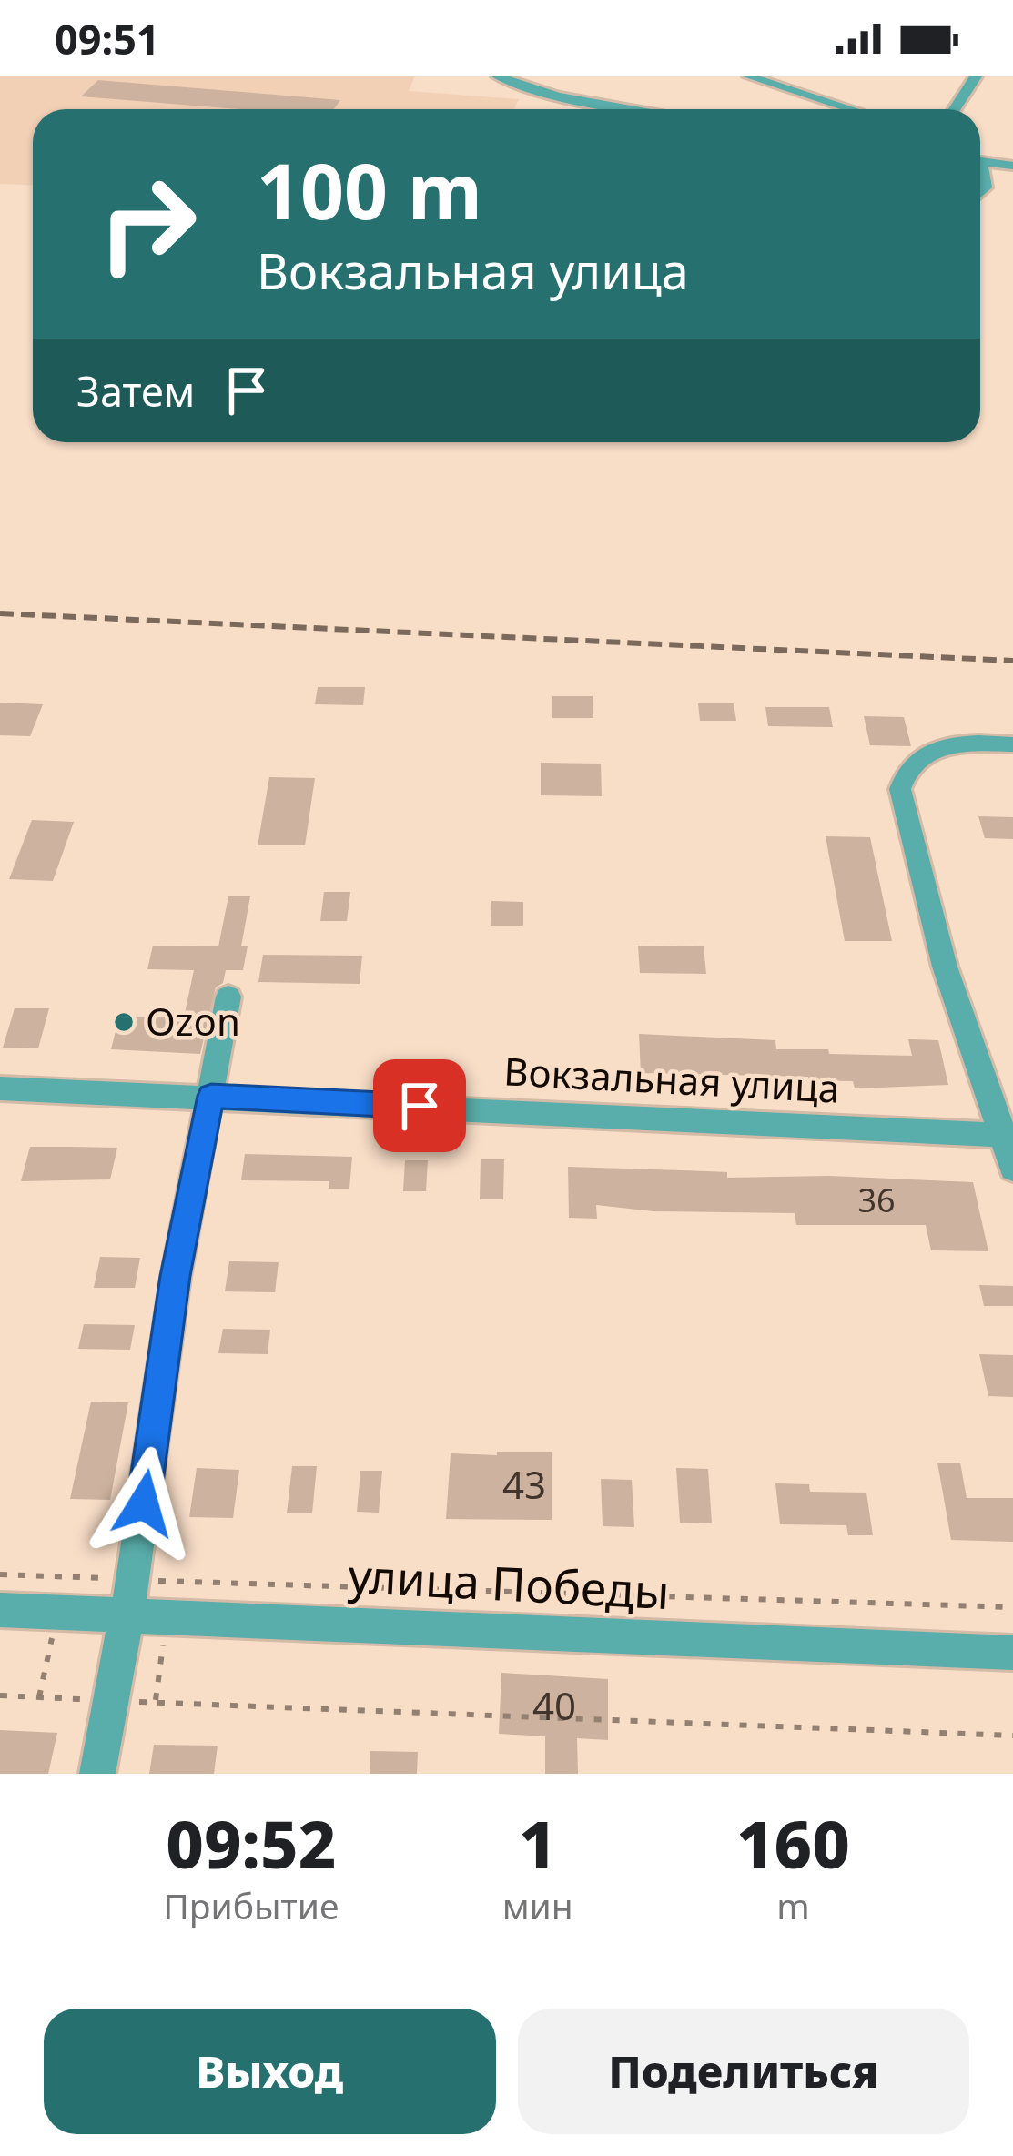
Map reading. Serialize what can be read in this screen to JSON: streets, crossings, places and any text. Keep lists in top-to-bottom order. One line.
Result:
{"streets":{"street":["Вокзальная улица","улица Победы"]},"places":["Ozon"],"house_numbers":["36","43","40"],"page":{"status":"09:51","turn":["100 m","Вокзальная улица"],"then":"Затем","eta":["09:52","Прибытие","1","мин","160","m"],"buttons":["Выход","Поделиться"]}}
